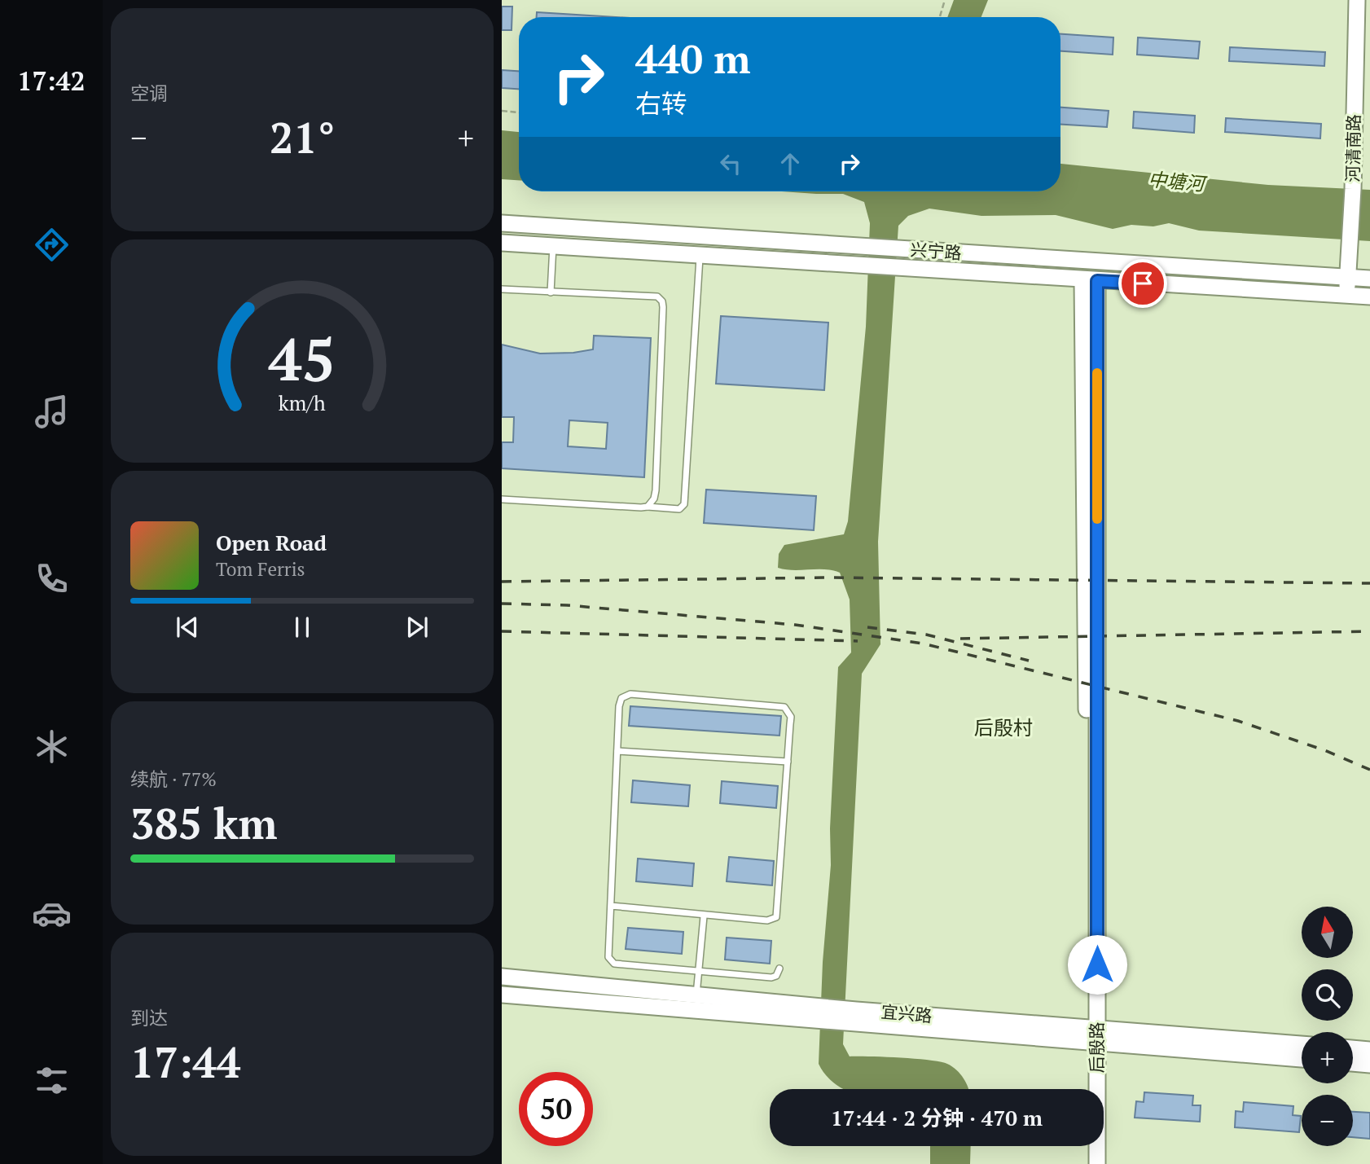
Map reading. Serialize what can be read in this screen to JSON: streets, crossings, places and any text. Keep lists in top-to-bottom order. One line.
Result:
{"streets":{"main road":["河清南路","兴宁路","宜兴路","后殷路"]},"crossings":[["河清南路","兴宁路"],["宜兴路","后殷路"]],"districts":["后殷村"],"water":["中塘河"],"north":"top","page":{"tabs":"17:42","tile":["空调",["续航 · 77%","385 km"],["到达","17:44"]],"turn":["440 m","右转"],"heat":["−","21°","+"],"song":["Open Road","Tom Ferris"],"map_buttons":["+","−"],"limit":"50","trip":"17:44 · 2 分钟 · 470 m","gauge":["45","km/h"]}}
